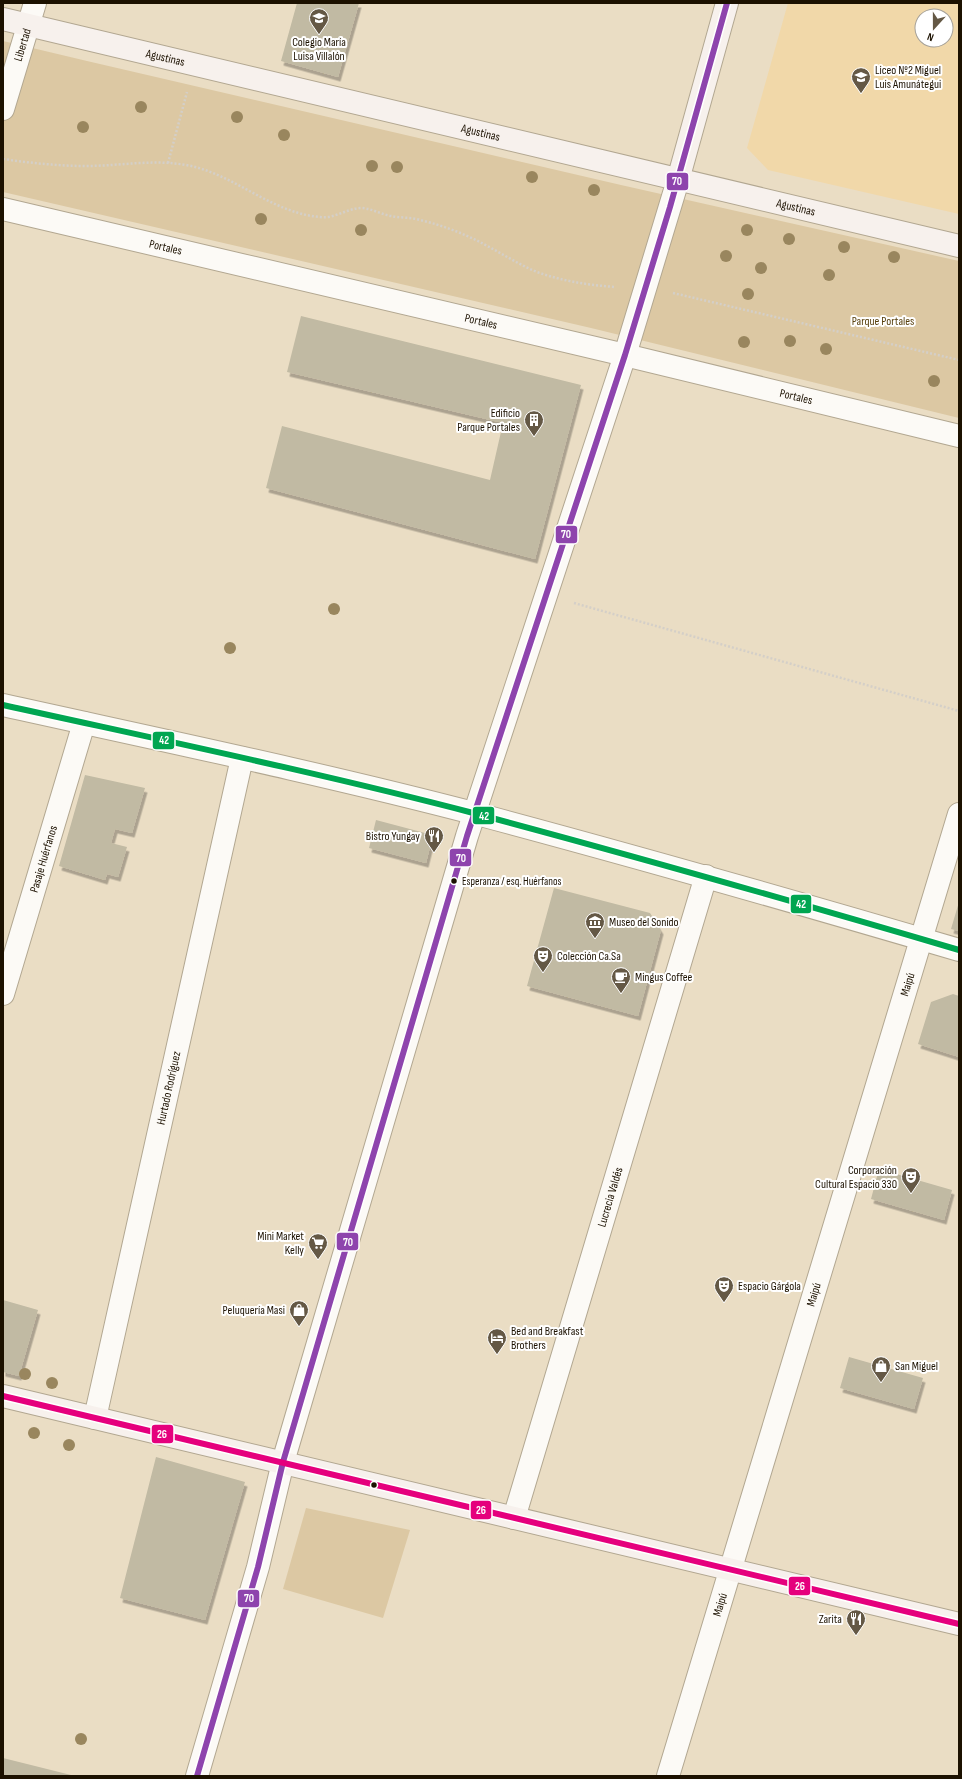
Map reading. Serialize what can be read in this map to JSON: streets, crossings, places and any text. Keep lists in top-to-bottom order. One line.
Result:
{"streets":{"street":["Libertad","Agustinas","Portales","Pasaje Huérfanos","Maipú","Hurtado Rodríguez","Lucrecia Valdés"]},"crossings":[["Libertad","Agustinas"]],"parks":["Parque Portales"],"places":{"school or university":["Colegio María Luisa Villalón","Liceo Nº2 Miguel Luis Amunátegui"],"building":["Edificio Parque Portales"],"restaurant":["Bistro Yungay","Zarita"],"other":["Esperanza / esq. Huérfanos"],"museum":["Museo del Sonido"],"theatre":["Colección Ca.Sa","Corporación Cultural Espacio 330","Espacio Gárgola"],"cafe":["Mingus Coffee"],"supermarket":["Mini Market Kelly"],"shop":["Peluquería Masi","San Miguel"],"hotel":["Bed and Breakfast Brothers"]},"lines":["transit line 70","transit line 42","transit line 26"],"north":"bottom"}
